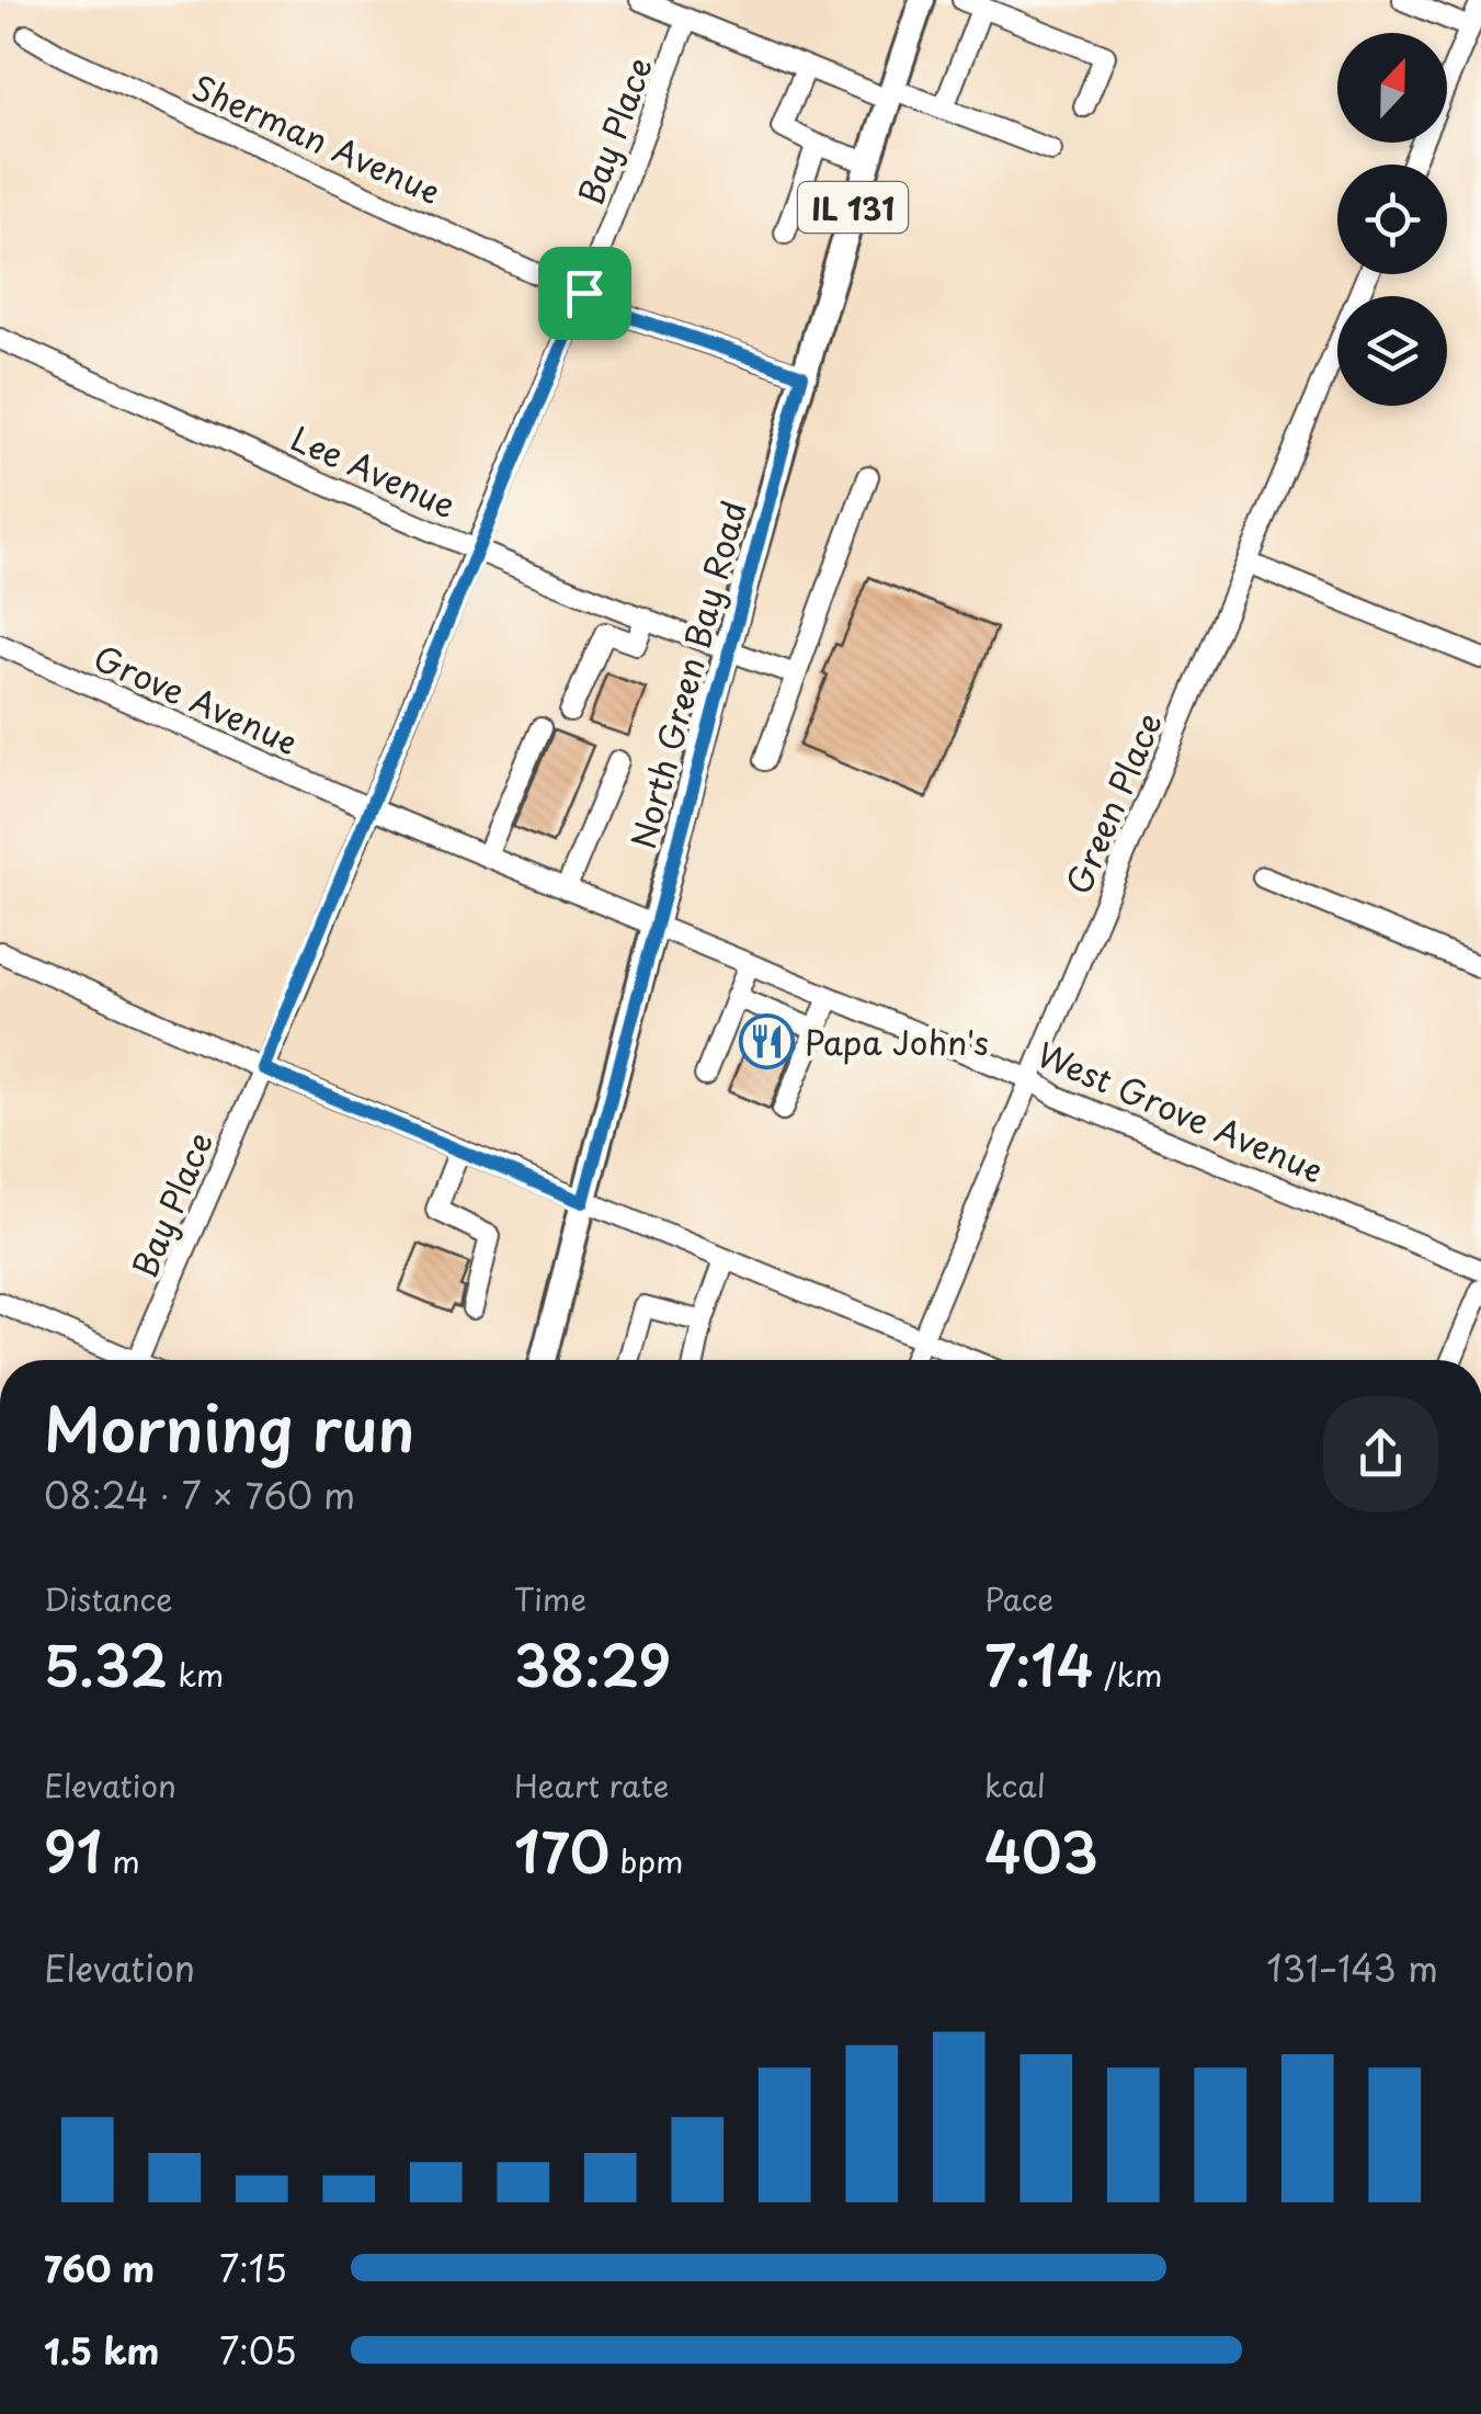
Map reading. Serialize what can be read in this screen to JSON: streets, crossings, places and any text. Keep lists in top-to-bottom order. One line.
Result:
{"streets":{"main road":["IL 131","North Green Bay Road"],"street":["Bay Place","Sherman Avenue","Lee Avenue","Grove Avenue","Green Place","West Grove Avenue"]},"crossings":[["Bay Place","Sherman Avenue"],["Bay Place","Lee Avenue"],["Bay Place","Grove Avenue"],["Bay Place","West Grove Avenue"],["Sherman Avenue","North Green Bay Road"],["Lee Avenue","North Green Bay Road"],["North Green Bay Road","West Grove Avenue"],["Grove Avenue","West Grove Avenue"],["Green Place","West Grove Avenue"]],"places":{"restaurant":["Papa John's"]},"north":"top","page":{"heading":["Morning run","08:24 · 7 × 760 m"],"stats":[["Distance","5.32 km"],["Time","38:29"],["Pace","7:14 /km"],["Elevation","91 m"],["Heart rate","170 bpm"],["kcal","403"]],"chart":["Elevation","131–143 m"],"list":[{"name":"760 m","note":"7:15"},{"name":"1.5 km","note":"7:05"}]}}
